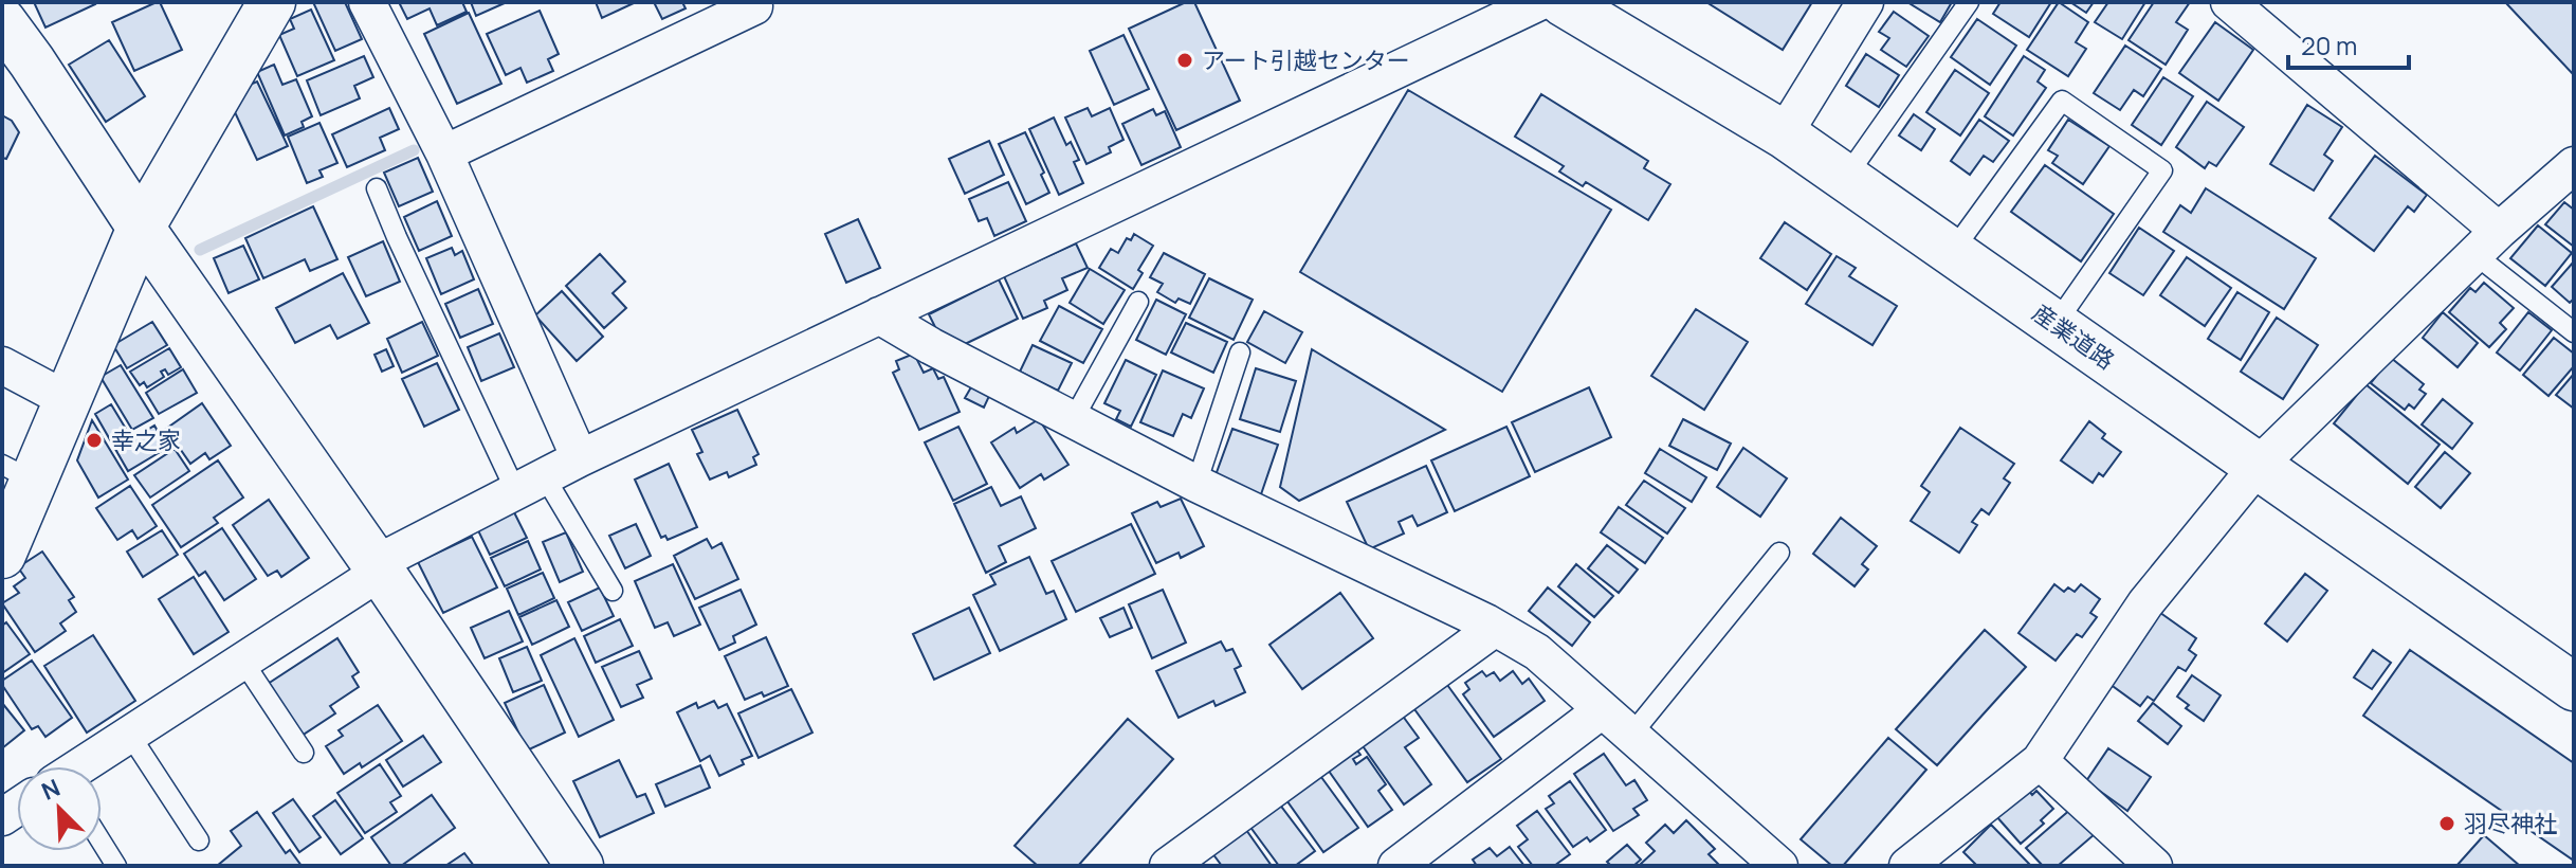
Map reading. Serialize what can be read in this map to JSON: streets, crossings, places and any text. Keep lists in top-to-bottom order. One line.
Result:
{"streets":{"street":["産業道路"]},"places":["アート引越センター","幸之家","羽尽神社"],"scale_bar":"20 m","north":"top left"}
